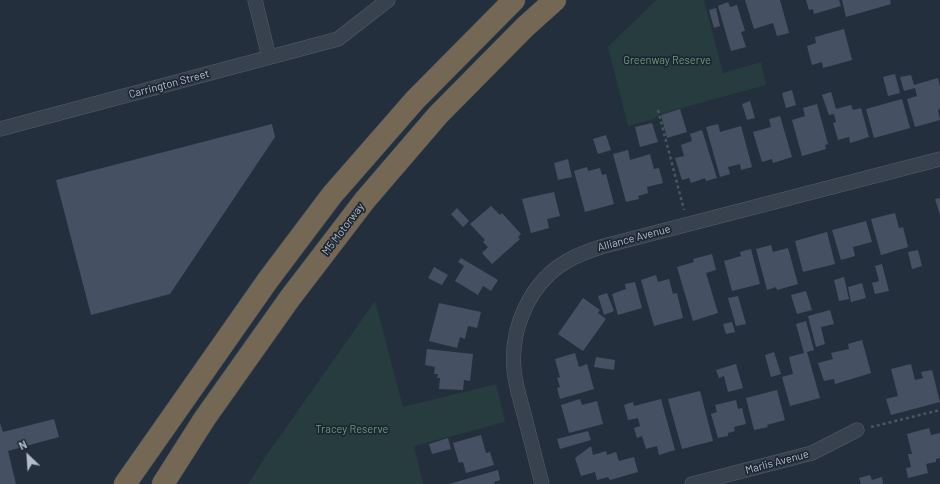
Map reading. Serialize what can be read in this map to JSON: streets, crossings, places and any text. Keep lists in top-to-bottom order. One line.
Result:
{"streets":{"highway":["M5 Motorway"],"street":["Carrington Street","Alliance Avenue","Marlis Avenue"]},"parks":["Greenway Reserve","Tracey Reserve"],"north":"top left"}
